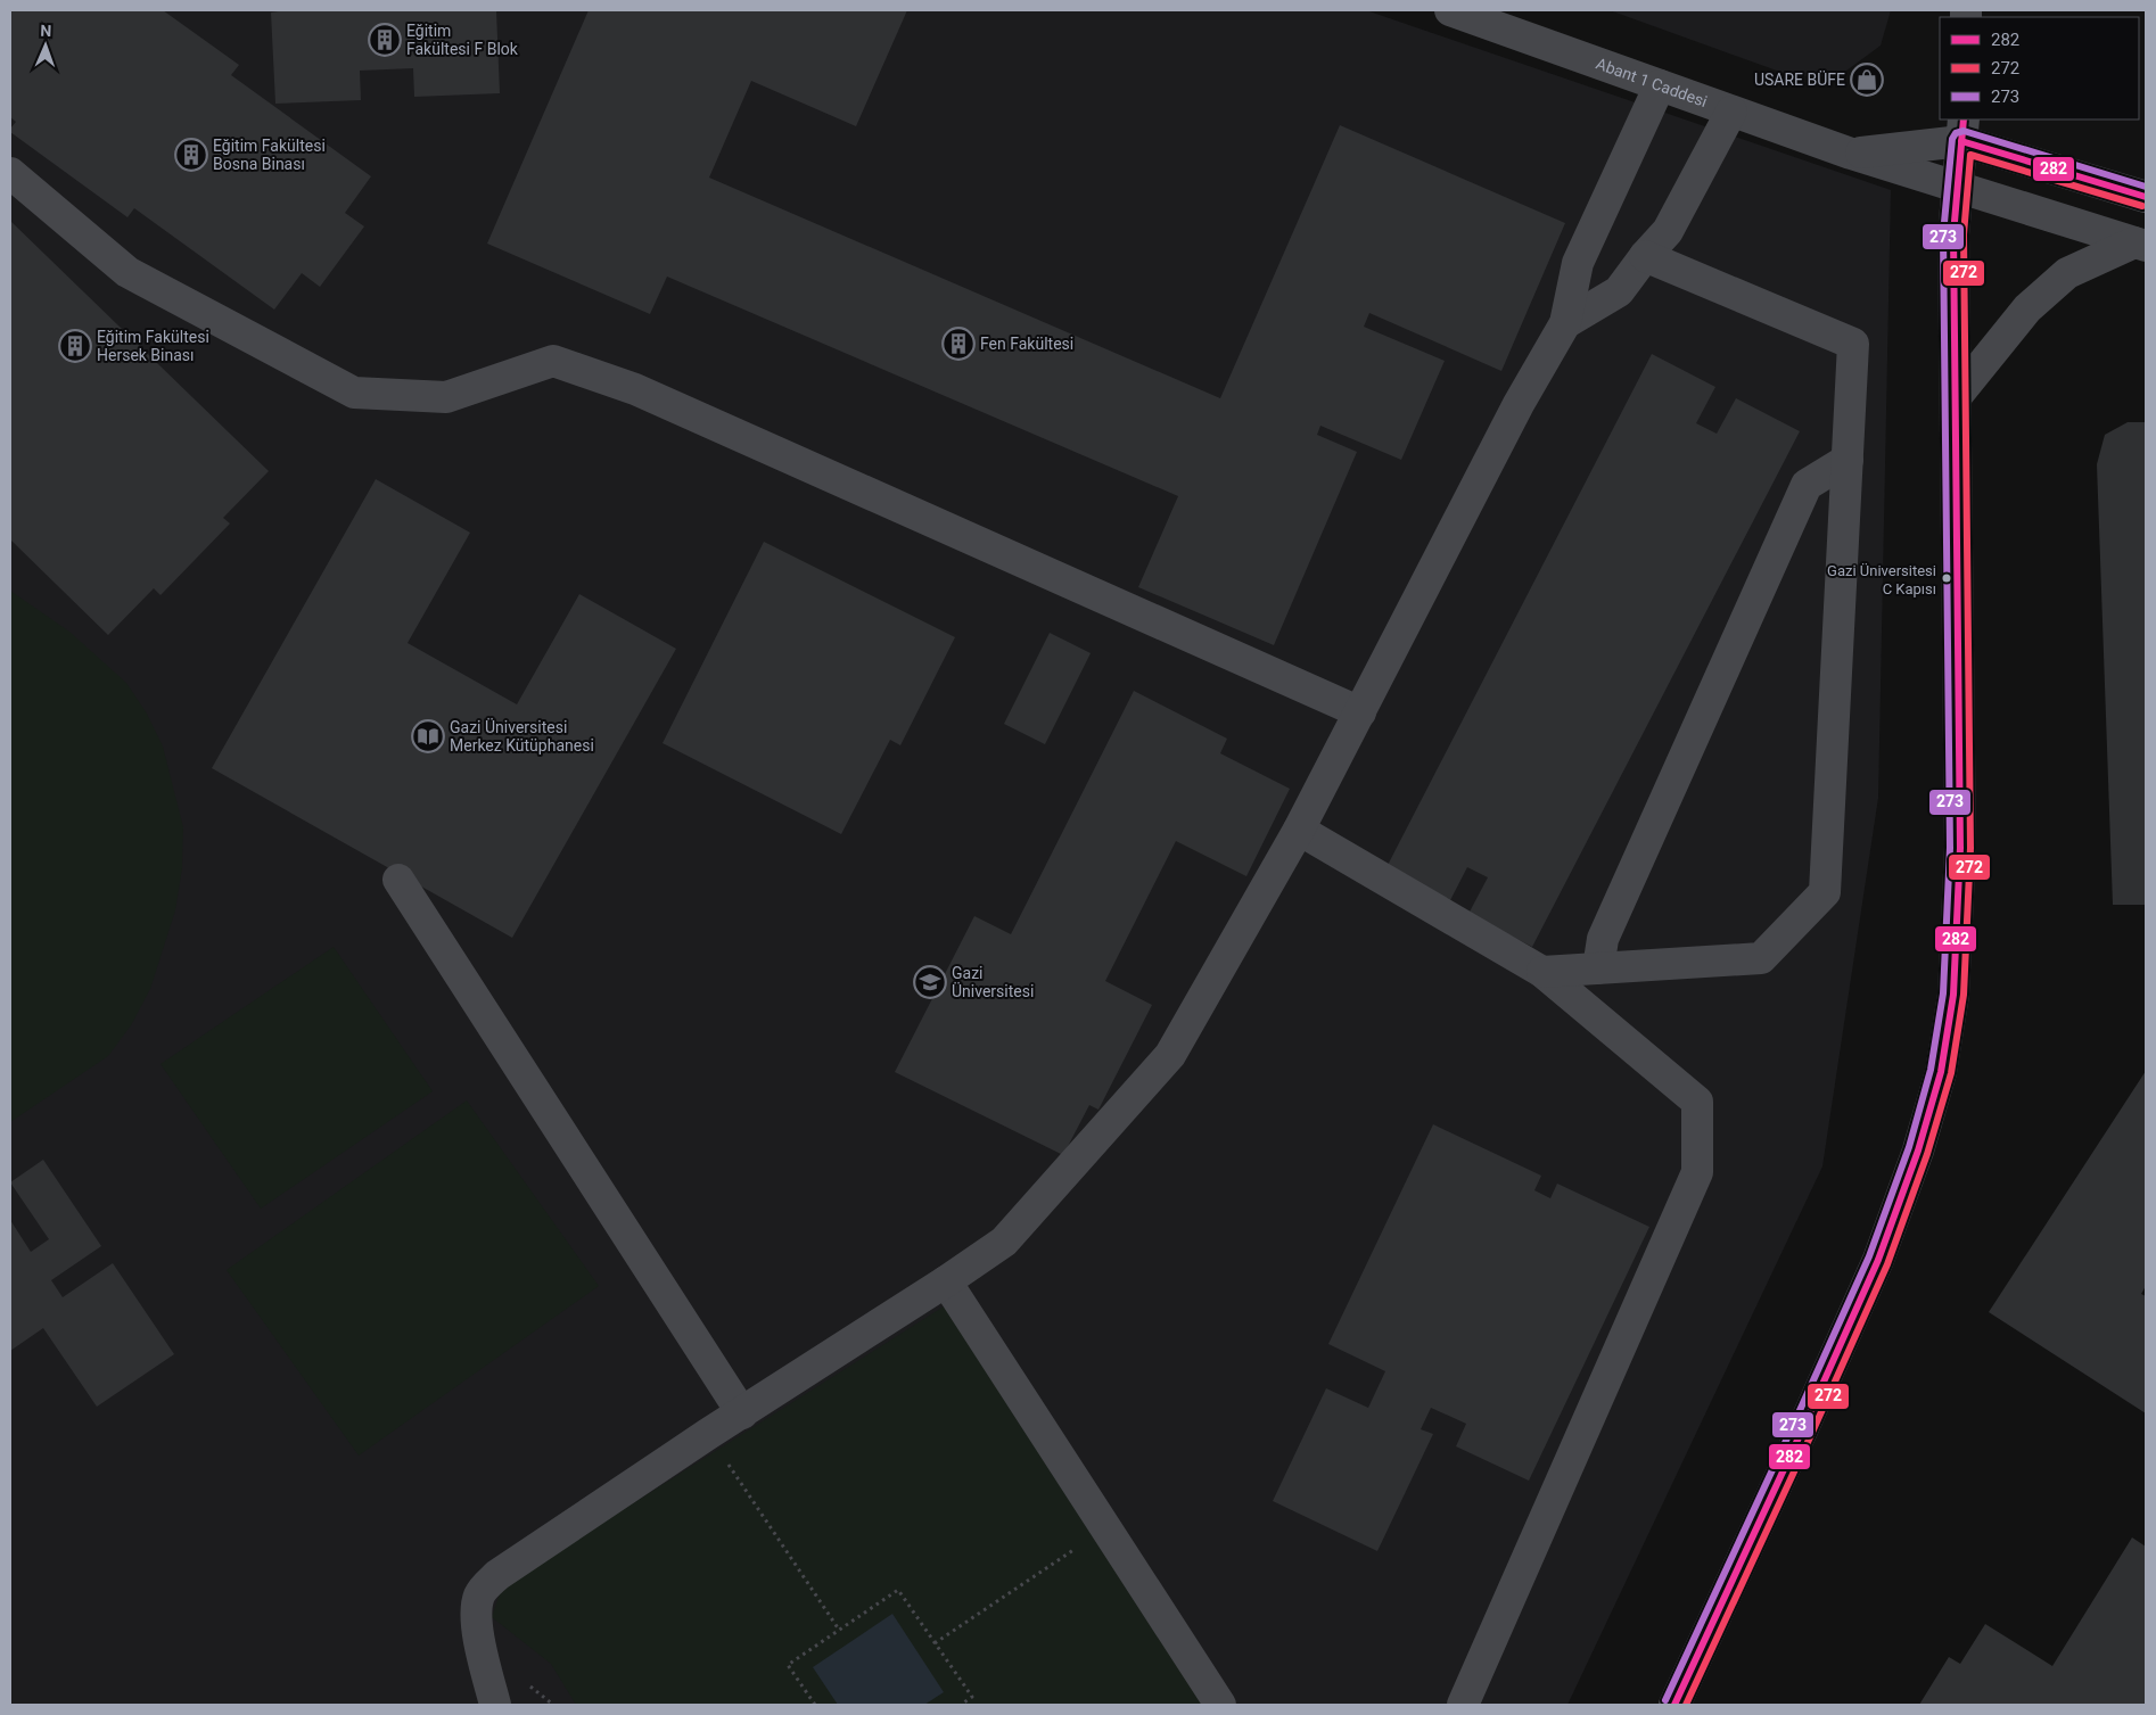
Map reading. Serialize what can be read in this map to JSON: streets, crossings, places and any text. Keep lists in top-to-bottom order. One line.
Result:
{"streets":{"street":["Abant 1 Caddesi"]},"places":{"building":["Eğitim Fakültesi F Blok","Eğitim Fakültesi Bosna Binası","Fen Fakültesi","Eğitim Fakültesi Hersek Binası"],"shop":["USARE BÜFE"],"other":["Gazi Üniversitesi C Kapısı"],"library":["Gazi Üniversitesi Merkez Kütüphanesi"],"school or university":["Gazi Üniversitesi"]},"lines":["transit line 282","transit line 273","transit line 272"],"legend":["282","272","273"],"north":"top"}
